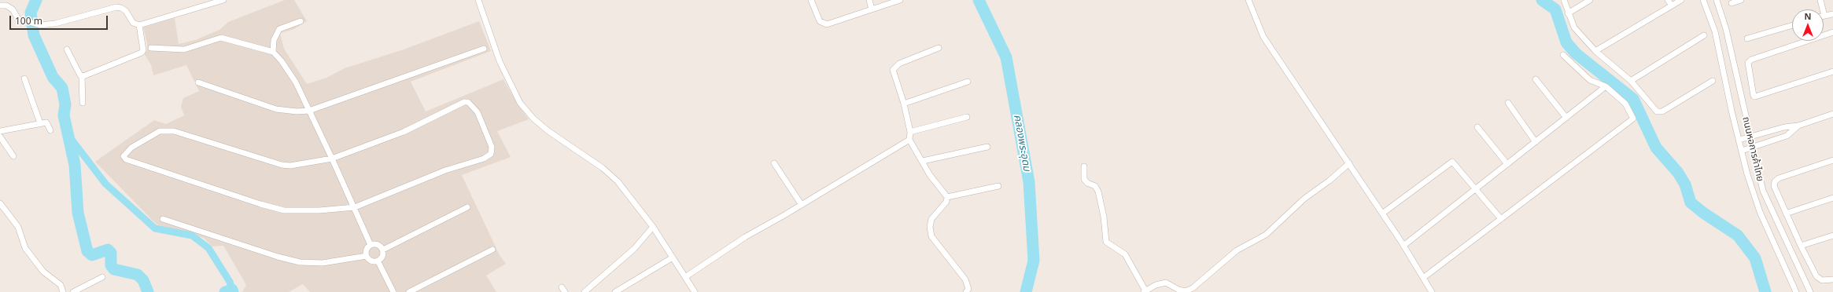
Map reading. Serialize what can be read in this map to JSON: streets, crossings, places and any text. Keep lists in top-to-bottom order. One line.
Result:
{"streets":{"street":["ถนนหอการค้าไทย"]},"water":["คลองพระอุดม"],"scale_bar":"100 m","north":"top"}
